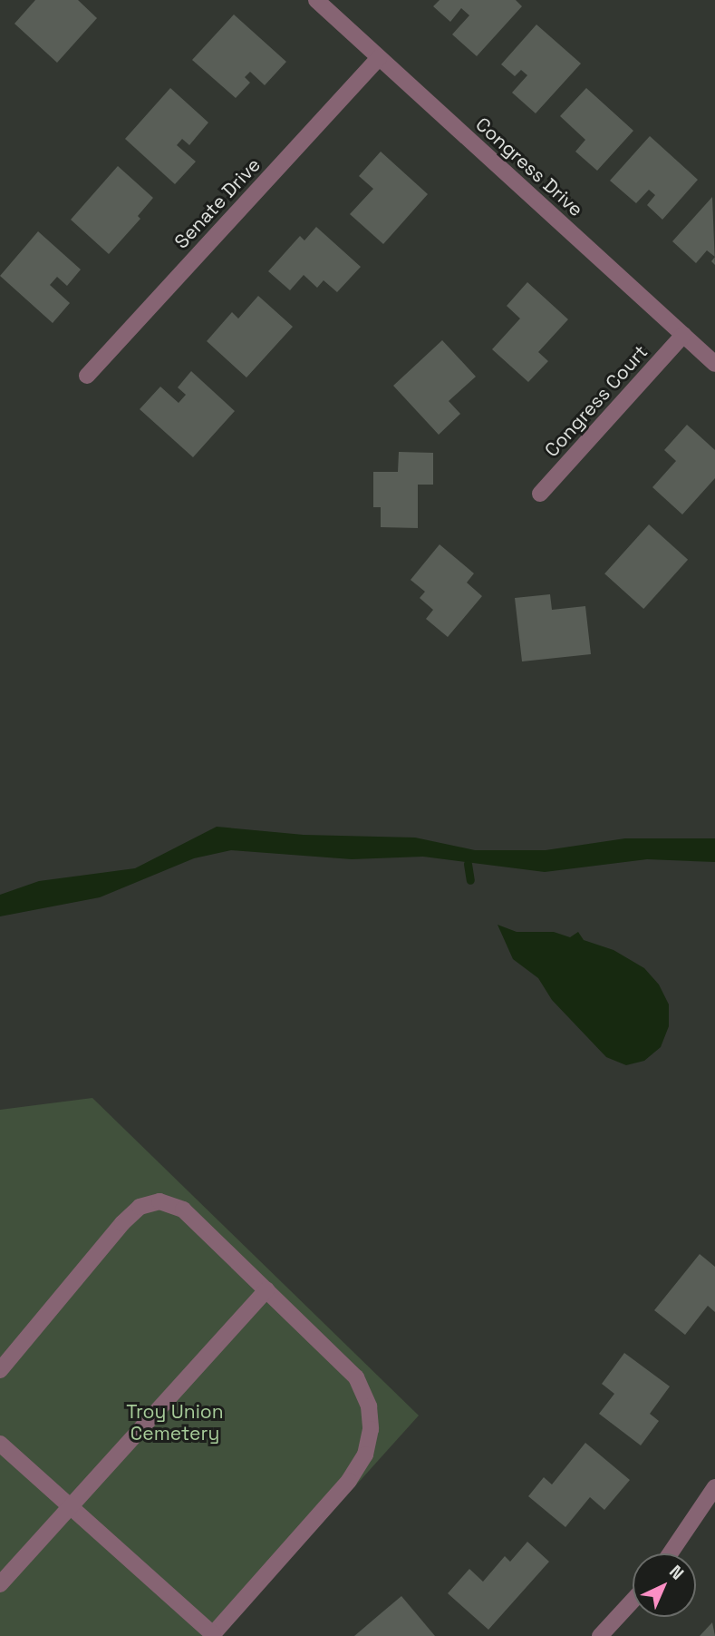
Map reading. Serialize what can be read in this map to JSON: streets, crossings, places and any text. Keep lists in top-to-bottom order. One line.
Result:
{"streets":{"street":["Congress Drive","Senate Drive","Congress Court"]},"crossings":[["Congress Drive","Senate Drive"],["Congress Drive","Congress Court"]],"parks":["Troy Union Cemetery"],"north":"top right"}
